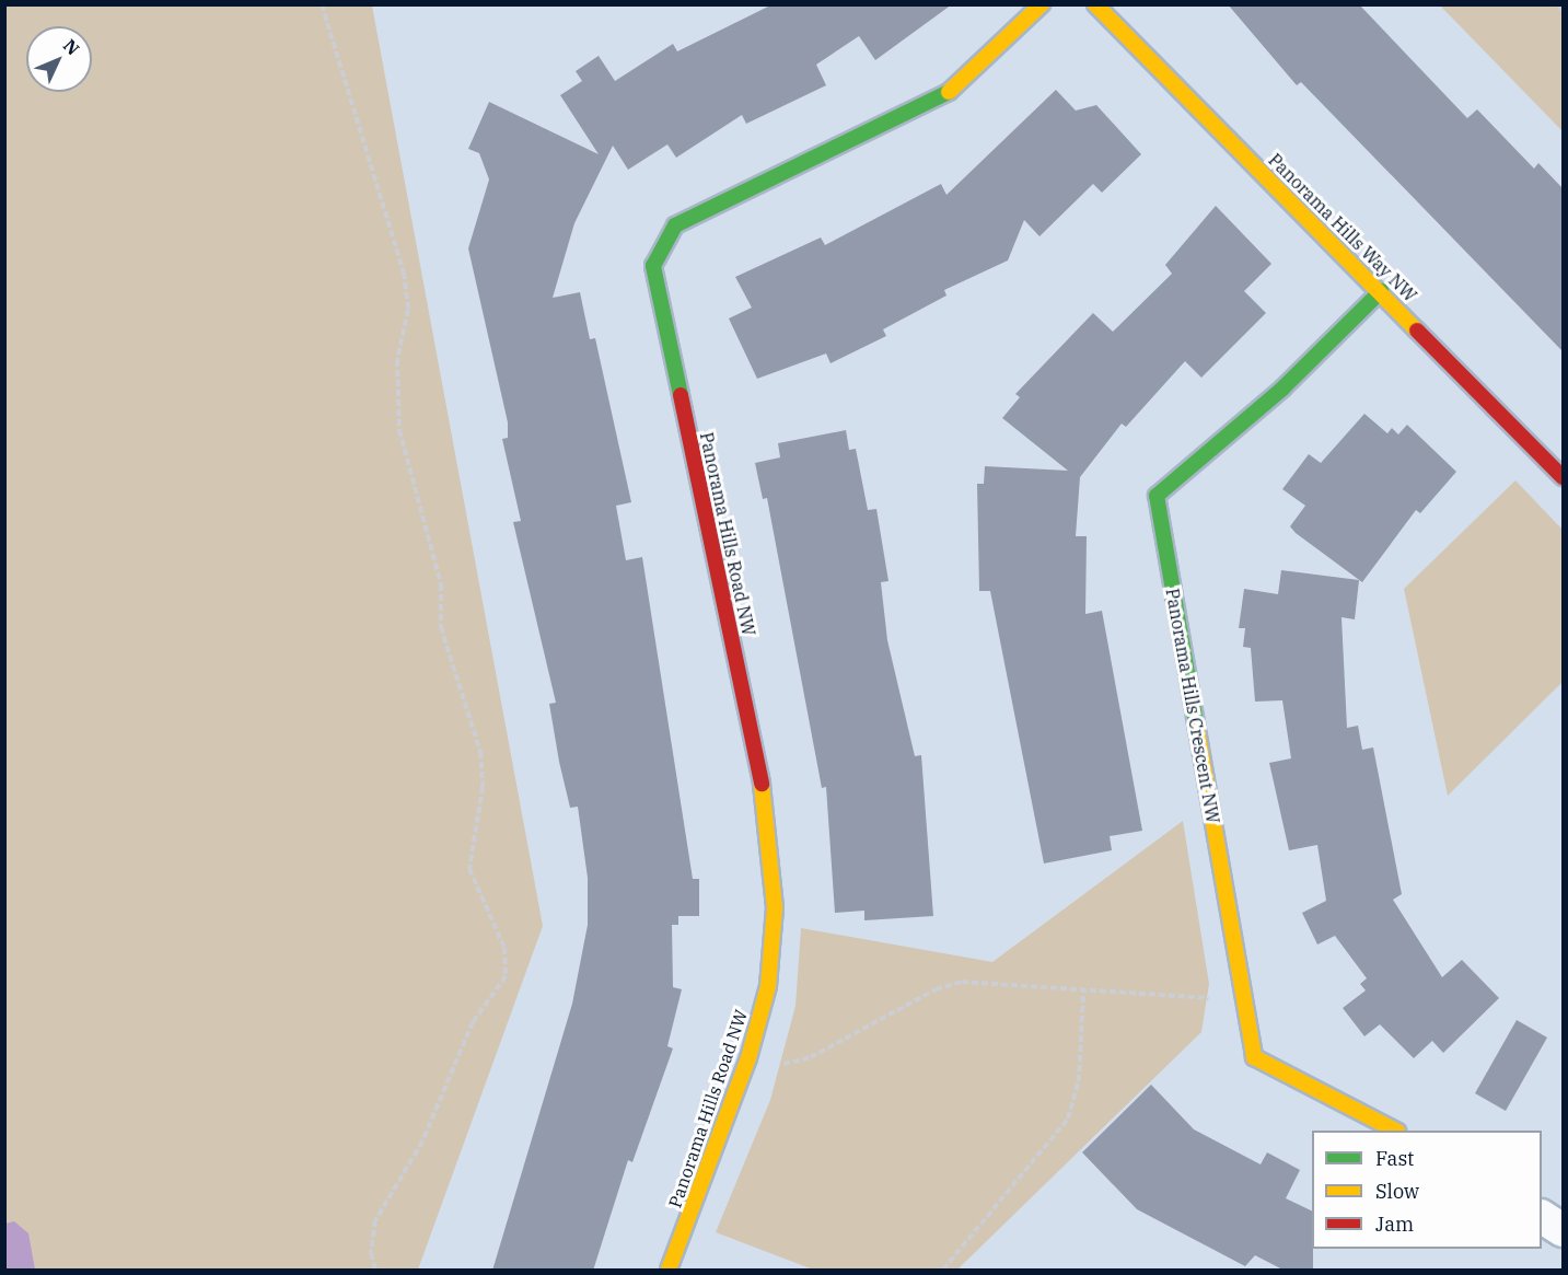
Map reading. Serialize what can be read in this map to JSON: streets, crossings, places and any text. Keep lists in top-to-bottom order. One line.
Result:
{"streets":{"street":["Panorama Hills Way NW","Panorama Hills Road NW","Panorama Hills Crescent NW"]},"crossings":[["Panorama Hills Way NW","Panorama Hills Crescent NW"]],"legend":["Fast","Slow","Jam"],"north":"top right"}
